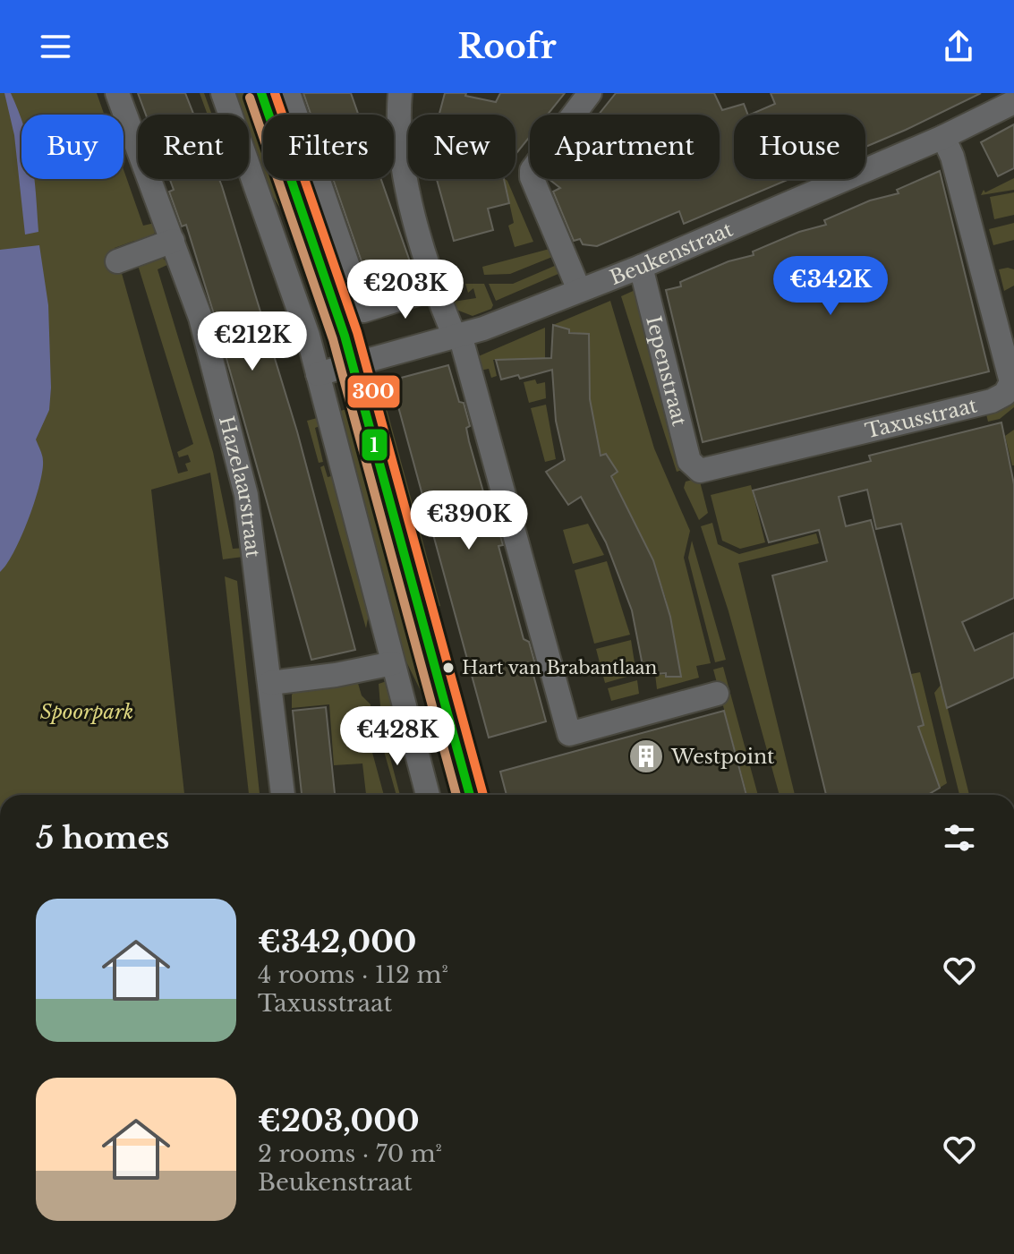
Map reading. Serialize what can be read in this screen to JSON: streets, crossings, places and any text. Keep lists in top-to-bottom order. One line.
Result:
{"streets":{"street":["Beukenstraat","Iepenstraat","Taxusstraat","Hazelaarstraat"]},"crossings":[["Beukenstraat","Iepenstraat"],["Beukenstraat","Taxusstraat"],["Iepenstraat","Taxusstraat"]],"parks":["Spoorpark"],"places":{"other":["Hart van Brabantlaan"],"building":["Westpoint"]},"lines":["transit line 1","transit line 300"],"page":{"header":"Roofr","chip":["Buy","Rent","Filters","New","Apartment","House"],"price":["€342K","€203K","€212K","€390K","€428K"],"heading":"5 homes","list":[{"name":"€342,000","note":"4 rooms · 112 m² · Taxusstraat"},{"name":"€203,000","note":"2 rooms · 70 m² · Beukenstraat"}]}}
